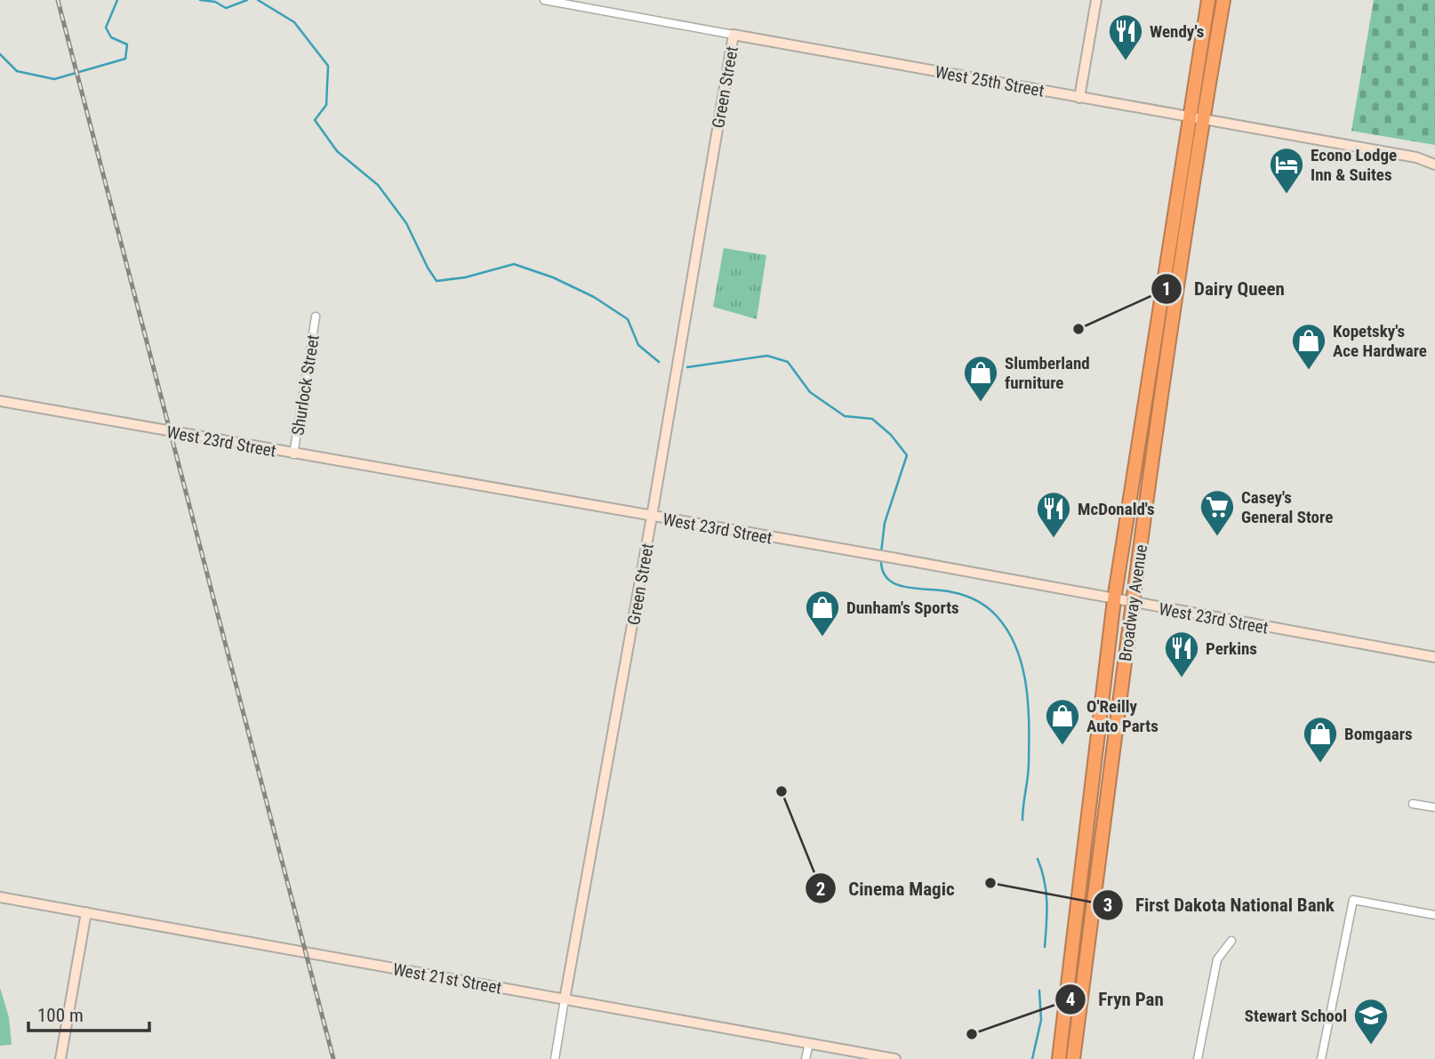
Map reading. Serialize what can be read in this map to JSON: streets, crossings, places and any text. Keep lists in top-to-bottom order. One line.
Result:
{"streets":{"highway":["Broadway Avenue"],"street":["West 25th Street","Green Street","Shurlock Street","West 23rd Street","West 21st Street"]},"crossings":[["West 25th Street","Green Street"],["West 25th Street","Broadway Avenue"],["Green Street","West 23rd Street"],["Green Street","West 21st Street"],["Shurlock Street","West 23rd Street"],["West 23rd Street","Broadway Avenue"]],"places":{"restaurant":["Wendy's","McDonald's","Perkins"],"hotel":["Econo Lodge Inn & Suites"],"other":["Dairy Queen","Cinema Magic","First Dakota National Bank","Fryn Pan"],"shop":["Kopetsky's Ace Hardware","Slumberland furniture","Dunham's Sports","O'Reilly Auto Parts","Bomgaars"],"supermarket":["Casey's General Store"],"school or university":["Stewart School"]},"scale_bar":"100 m"}
